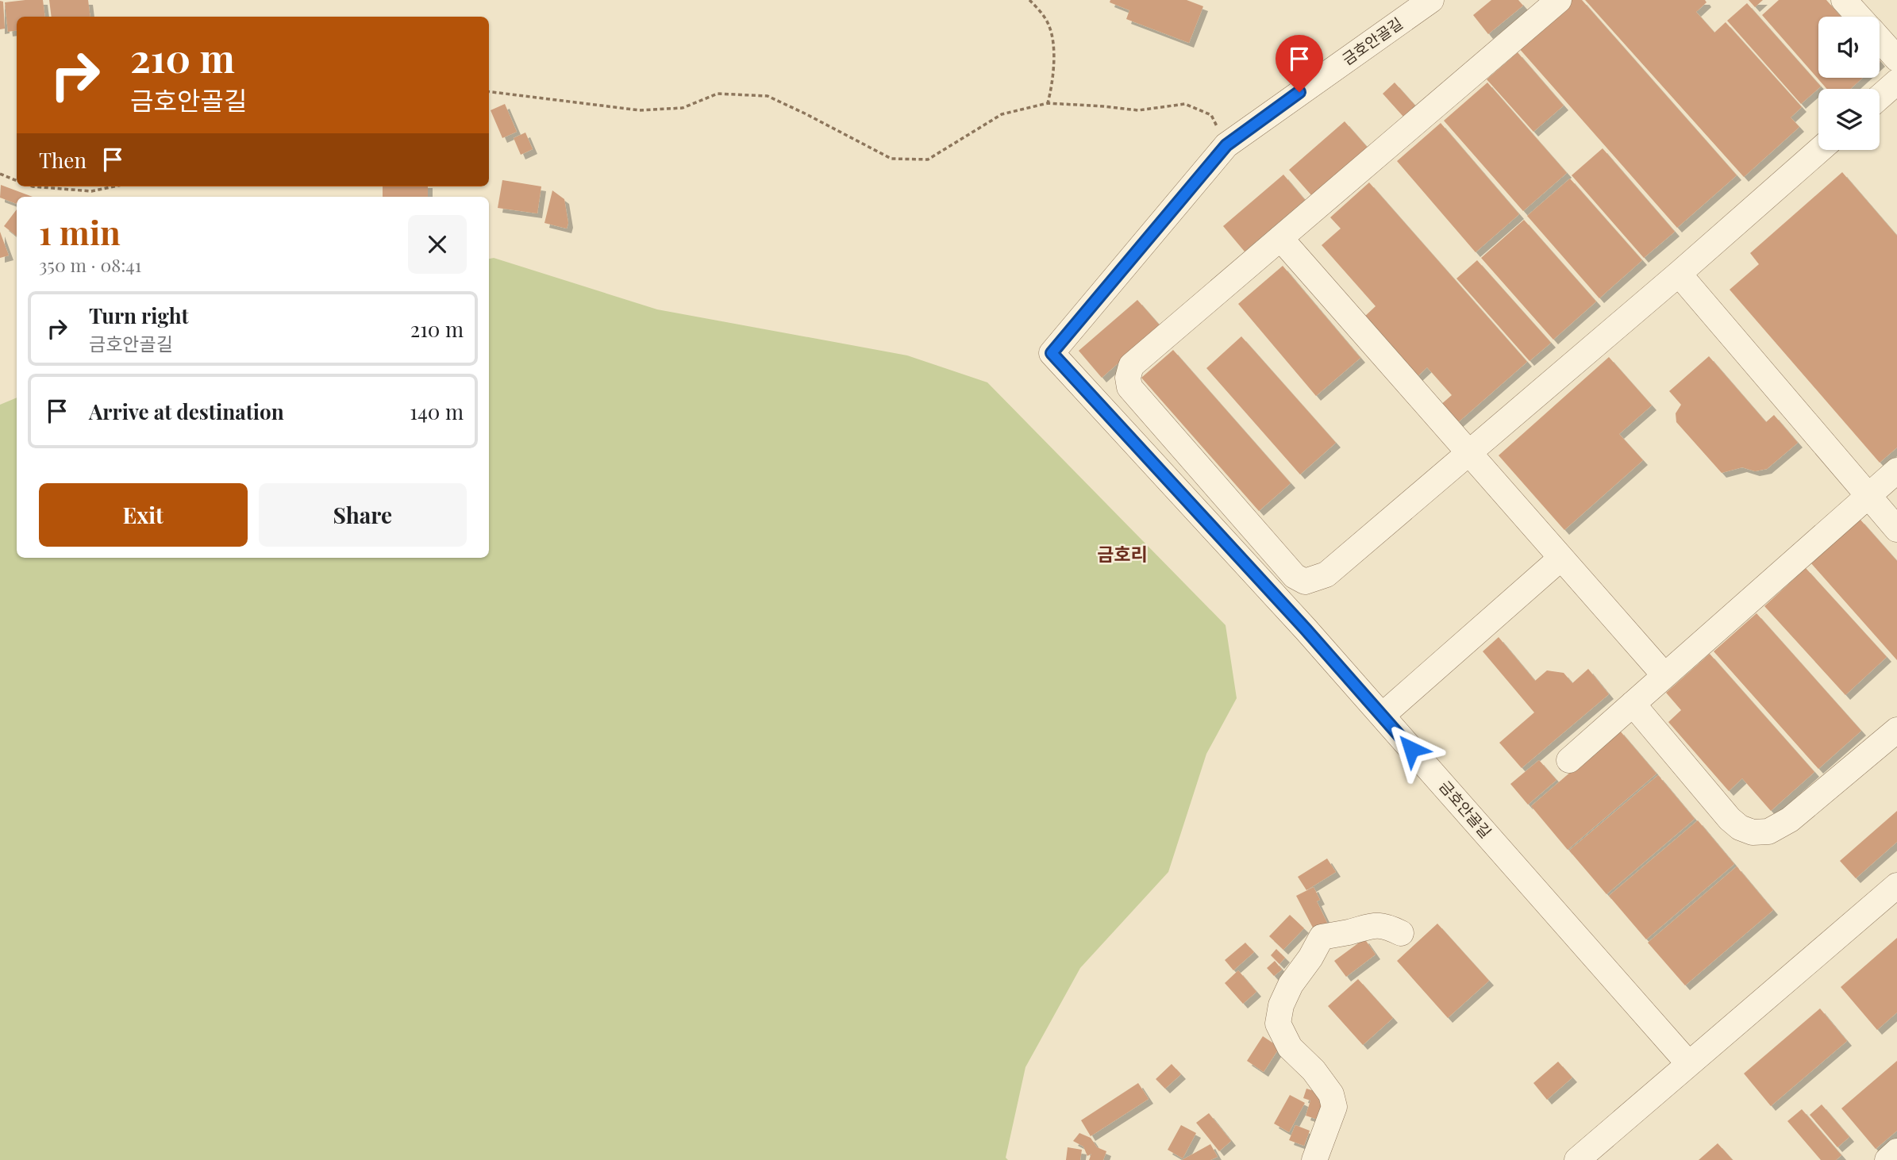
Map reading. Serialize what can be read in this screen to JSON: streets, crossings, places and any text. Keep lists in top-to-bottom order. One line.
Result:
{"streets":{"street":["금호안골길"]},"districts":["금호리"],"page":{"turn":["210 m","금호안골길"],"then":"Then","heading":["1 min","350 m · 08:41"],"list":[{"name":"Turn right","note":"금호안골길","value":"210 m"},{"name":"Arrive at destination","value":"140 m"}],"buttons":["Exit","Share"]}}
